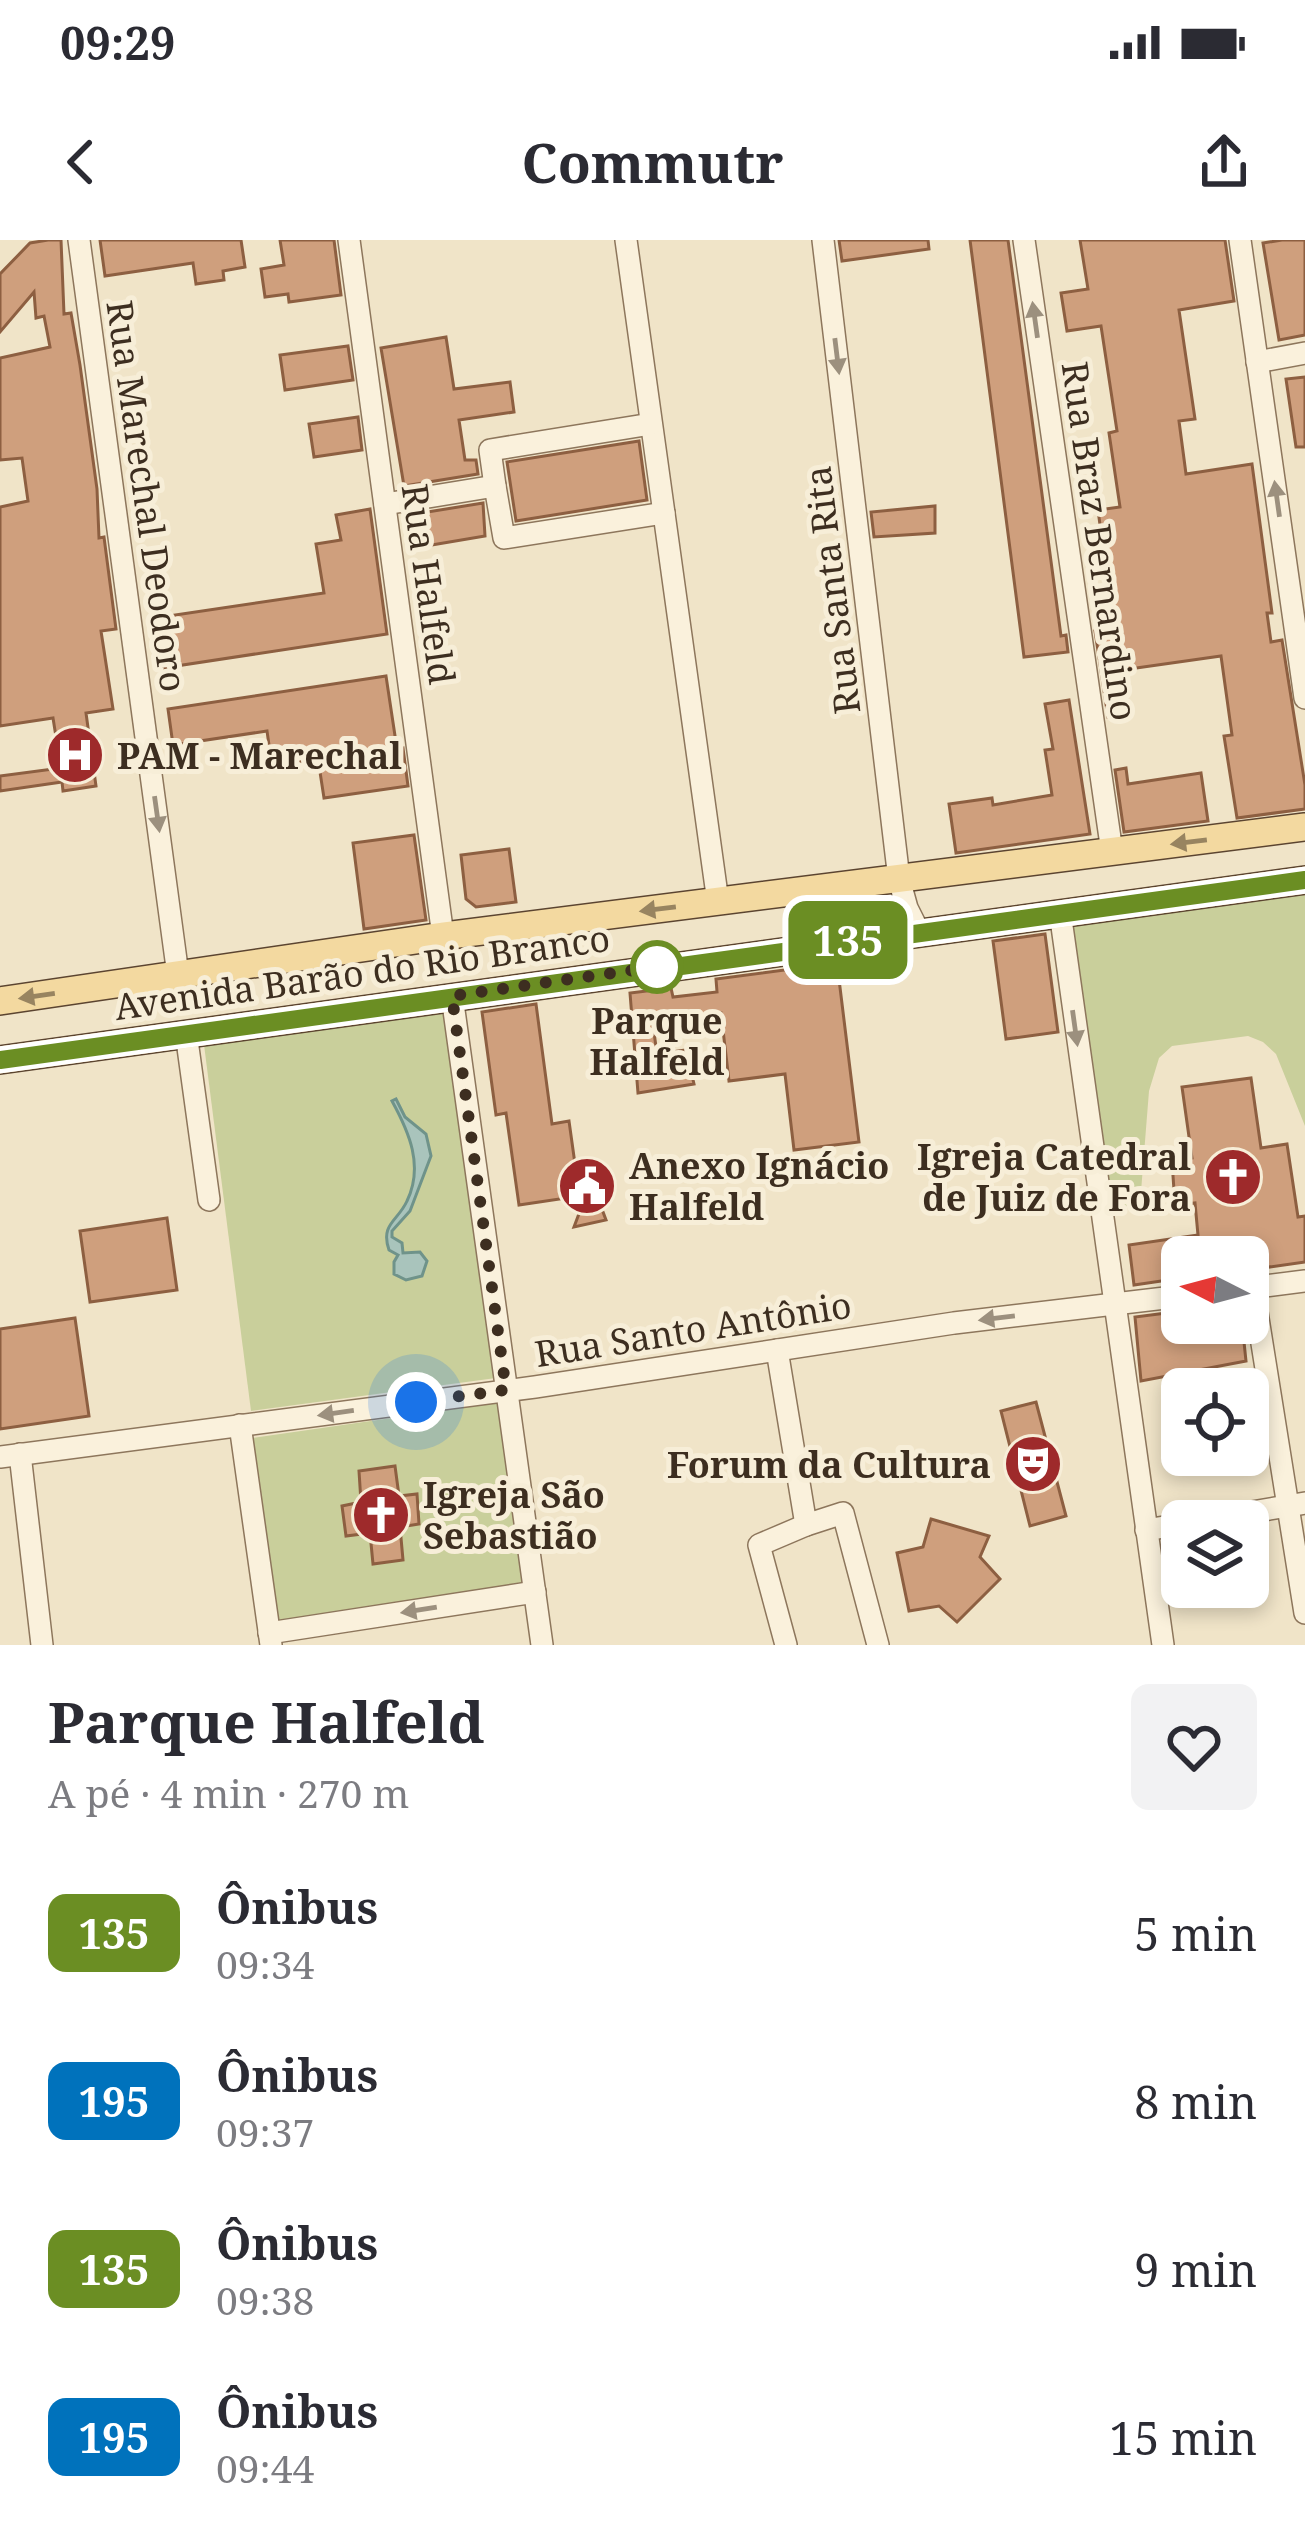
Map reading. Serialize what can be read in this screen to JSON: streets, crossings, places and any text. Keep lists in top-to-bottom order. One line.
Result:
{"streets":{"main road":["Avenida Barão do Rio Branco"],"street":["Rua Marechal Deodoro","Rua Braz Bernardino","Rua Halfeld","Rua Santa Rita","Rua Santo Antônio"]},"crossings":[["Rua Marechal Deodoro","Avenida Barão do Rio Branco"],["Rua Braz Bernardino","Avenida Barão do Rio Branco"],["Rua Halfeld","Avenida Barão do Rio Branco"],["Rua Santa Rita","Avenida Barão do Rio Branco"]],"one_way":["Rua Marechal Deodoro","Rua Braz Bernardino","Rua Santo Antônio"],"places":{"hospital":["PAM - Marechal"],"other":["Parque Halfeld"],"church":["Igreja Catedral de Juiz de Fora","Igreja São Sebastião"],"public building":["Anexo Ignácio Halfeld"],"theatre":["Forum da Cultura"]},"lines":["bus line 135"],"north":"left","page":{"status":"09:29","header":"Commutr","on_map":"135","heading":["Parque Halfeld","A pé · 4 min · 270 m"],"list":[{"mark":"135","name":"Ônibus","note":"09:34","value":"5 min"},{"mark":"195","name":"Ônibus","note":"09:37","value":"8 min"},{"mark":"135","name":"Ônibus","note":"09:38","value":"9 min"},{"mark":"195","name":"Ônibus","note":"09:44","value":"15 min"}]}}
